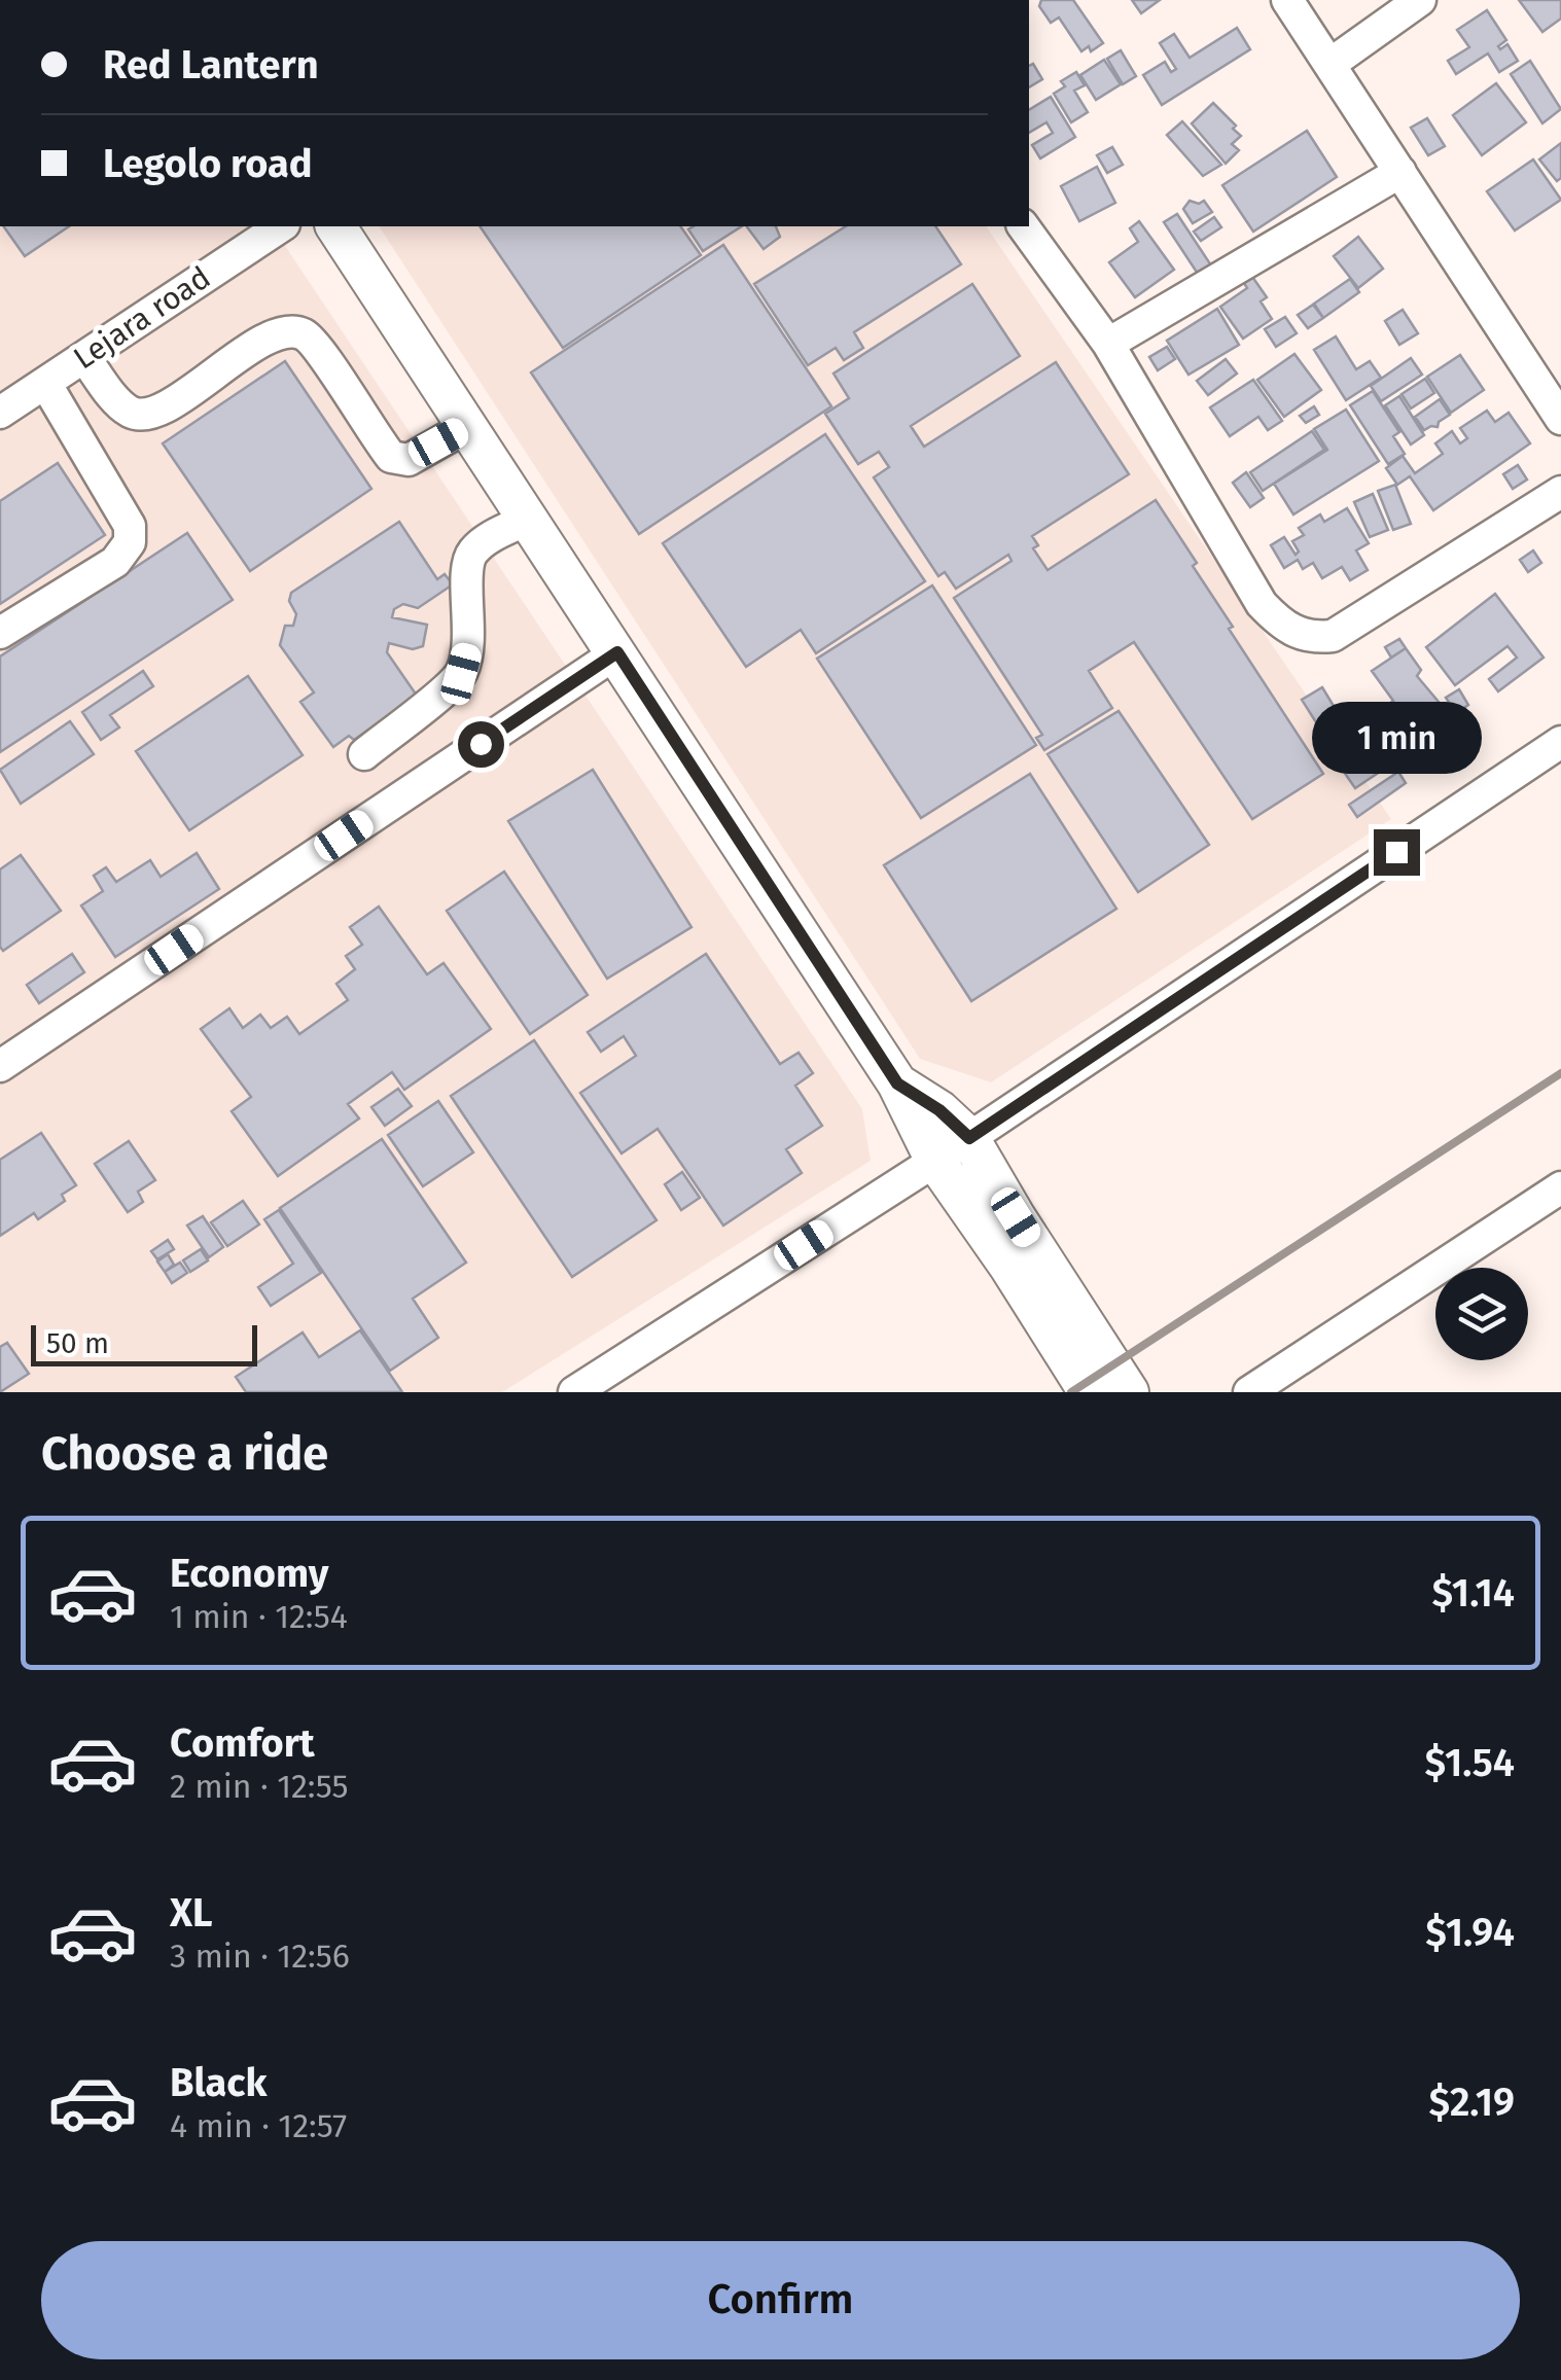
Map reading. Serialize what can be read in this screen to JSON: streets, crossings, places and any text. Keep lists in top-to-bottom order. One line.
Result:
{"streets":{"street":["Lejara road"]},"scale_bar":"50 m","page":{"banner":["Red Lantern","Legolo road"],"bubble":"1 min","scale":"50 m","heading":"Choose a ride","list":[{"name":"Economy","note":"1 min · 12:54","value":"$1.14"},{"name":"Comfort","note":"2 min · 12:55","value":"$1.54"},{"name":"XL","note":"3 min · 12:56","value":"$1.94"},{"name":"Black","note":"4 min · 12:57","value":"$2.19"}],"buttons":"Confirm"}}
